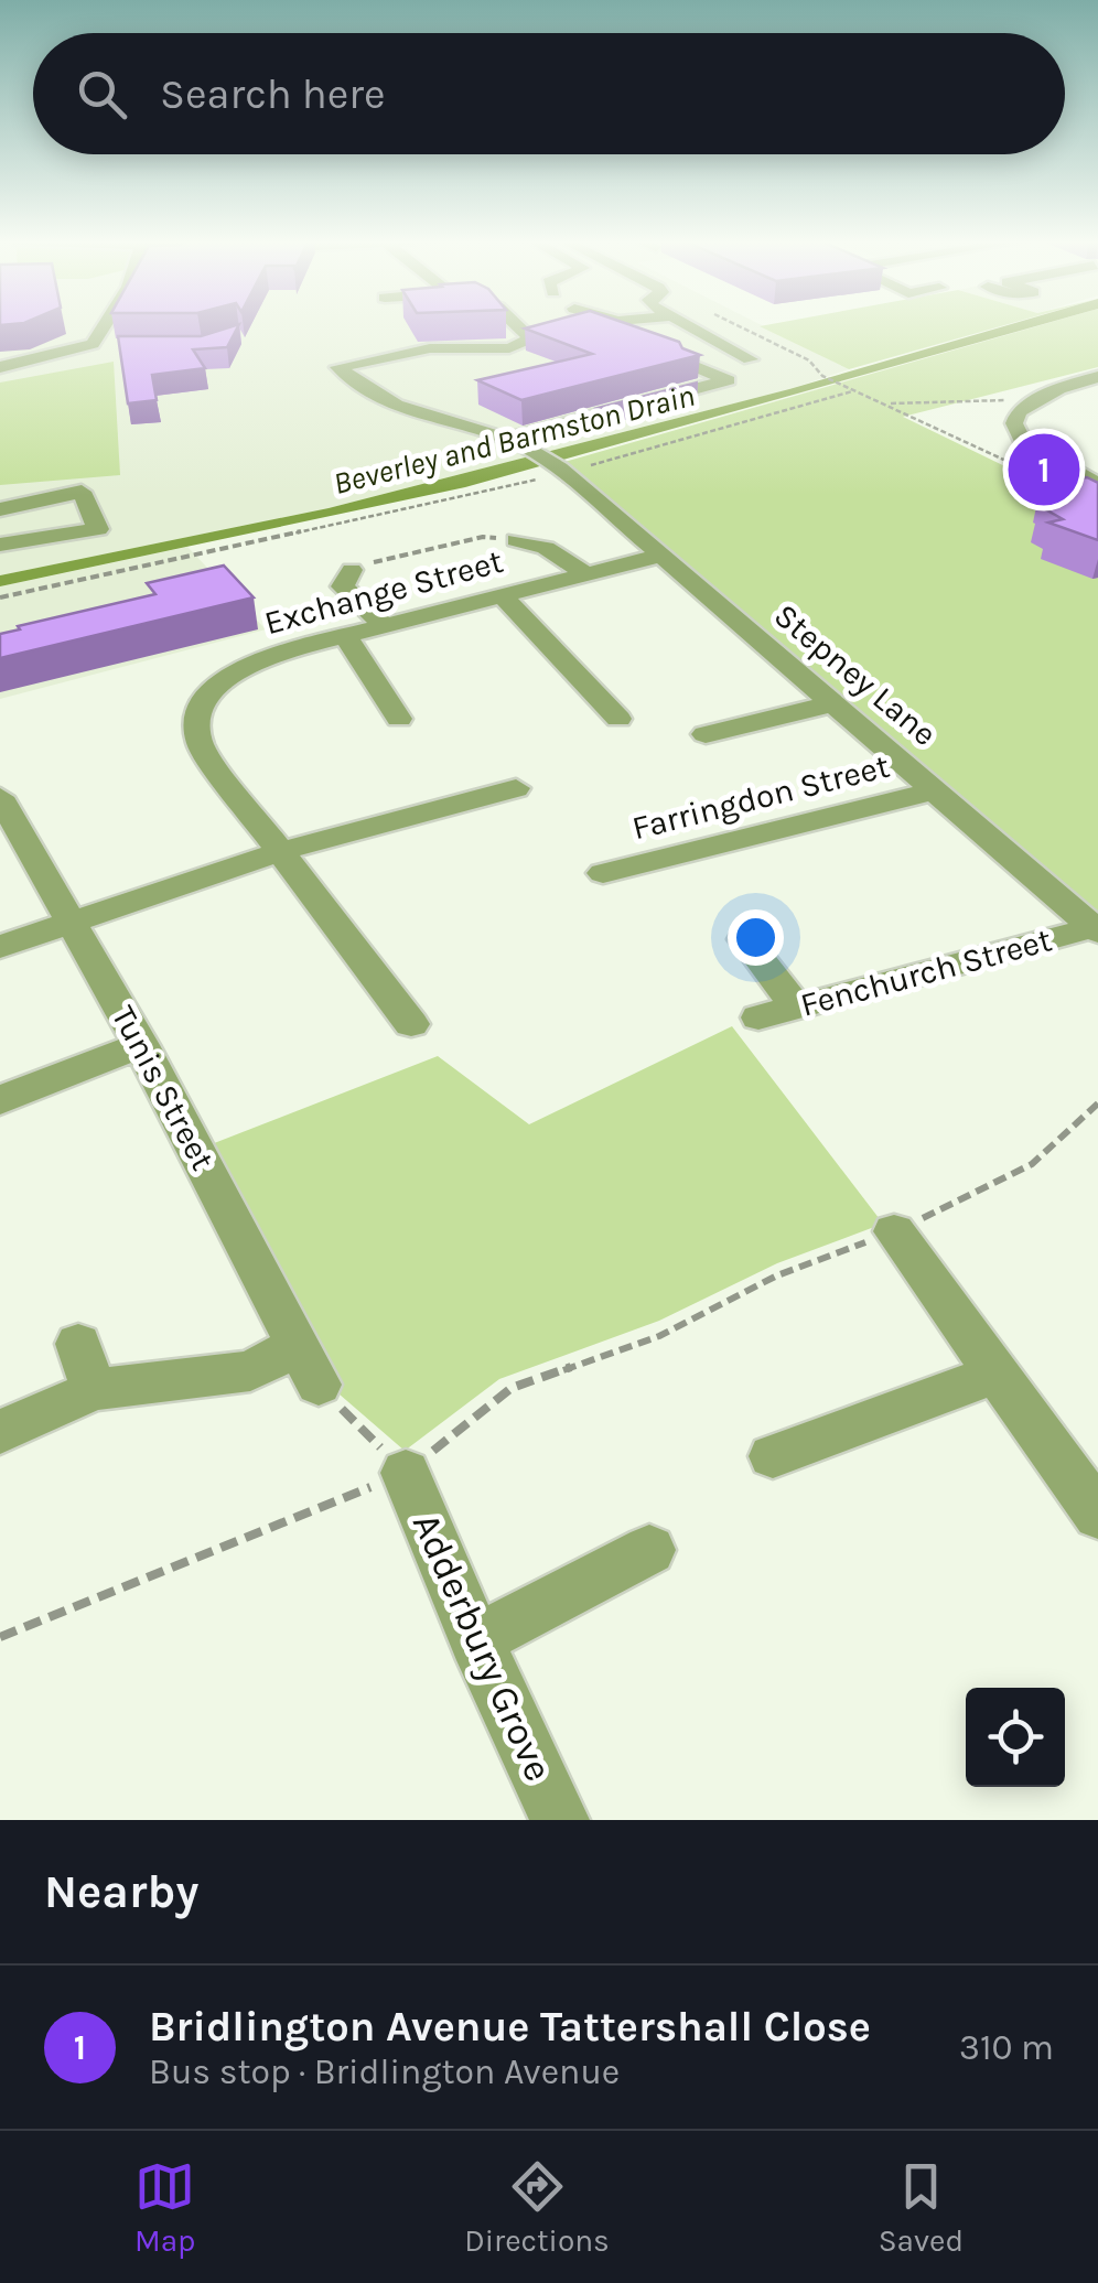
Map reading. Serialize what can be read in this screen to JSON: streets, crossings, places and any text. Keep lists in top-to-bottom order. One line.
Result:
{"streets":{"street":["Exchange Street","Stepney Lane","Farringdon Street","Fenchurch Street","Tunis Street","Adderbury Grove"]},"crossings":[["Exchange Street","Stepney Lane"],["Stepney Lane","Farringdon Street"],["Stepney Lane","Fenchurch Street"]],"water":["Beverley and Barmston Drain"],"page":{"search":"Search here","pins":"1","heading":"Nearby","list":[{"mark":"1","name":"Bridlington Avenue Tattershall Close","note":"Bus stop · Bridlington Avenue","value":"310 m"}],"nav":["Map","Directions","Saved"]}}
